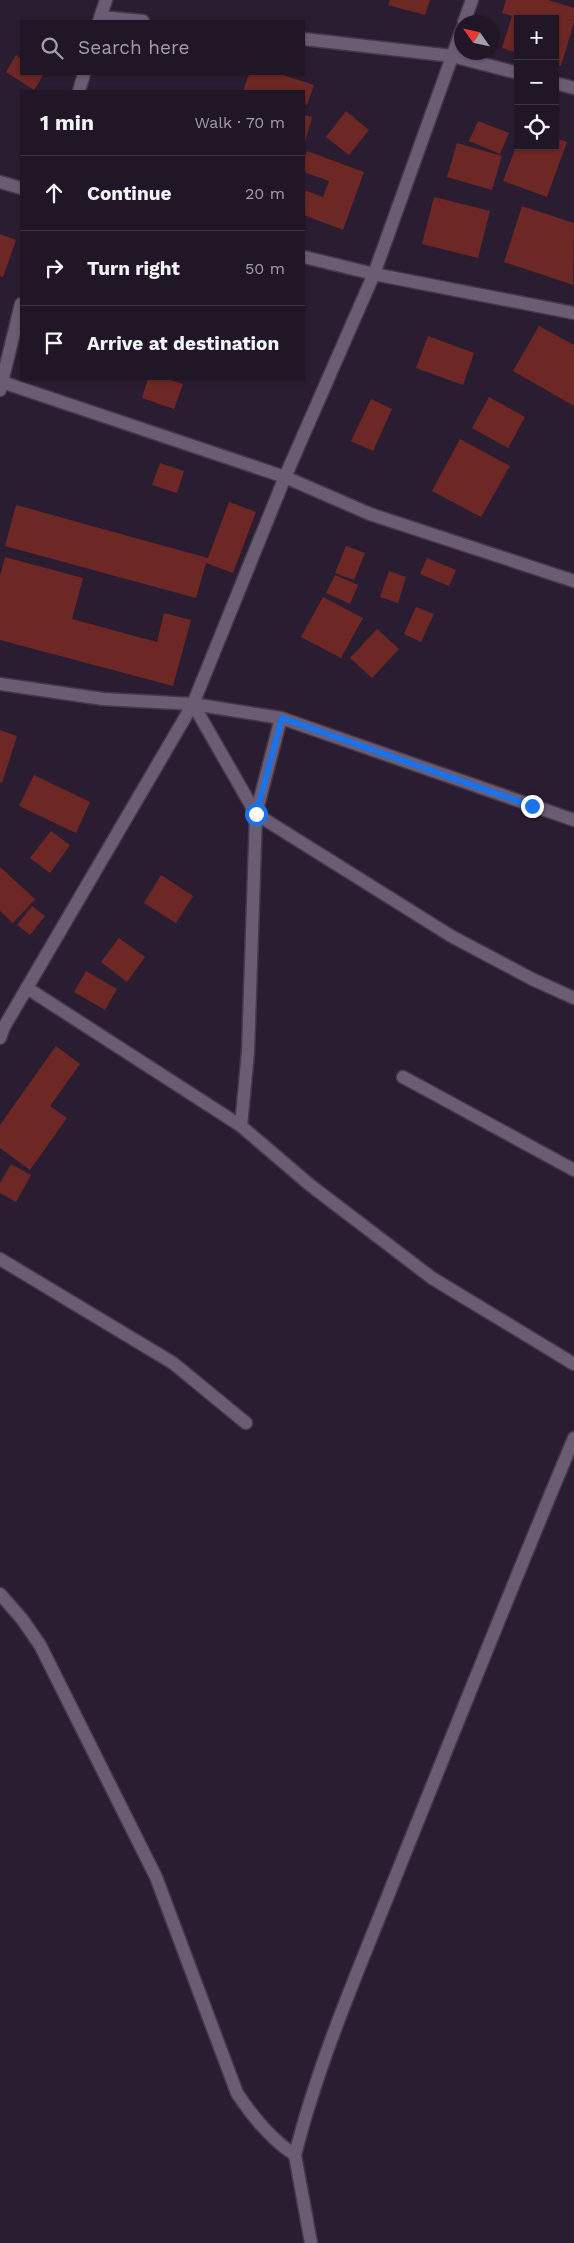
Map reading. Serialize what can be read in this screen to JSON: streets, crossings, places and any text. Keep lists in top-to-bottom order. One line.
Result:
{"north":"top left","page":{"map_buttons":["+","−"],"search":"Search here","heading":["1 min","Walk · 70 m"],"list":[["Continue","20 m"],["Turn right","50 m"],"Arrive at destination"]}}
